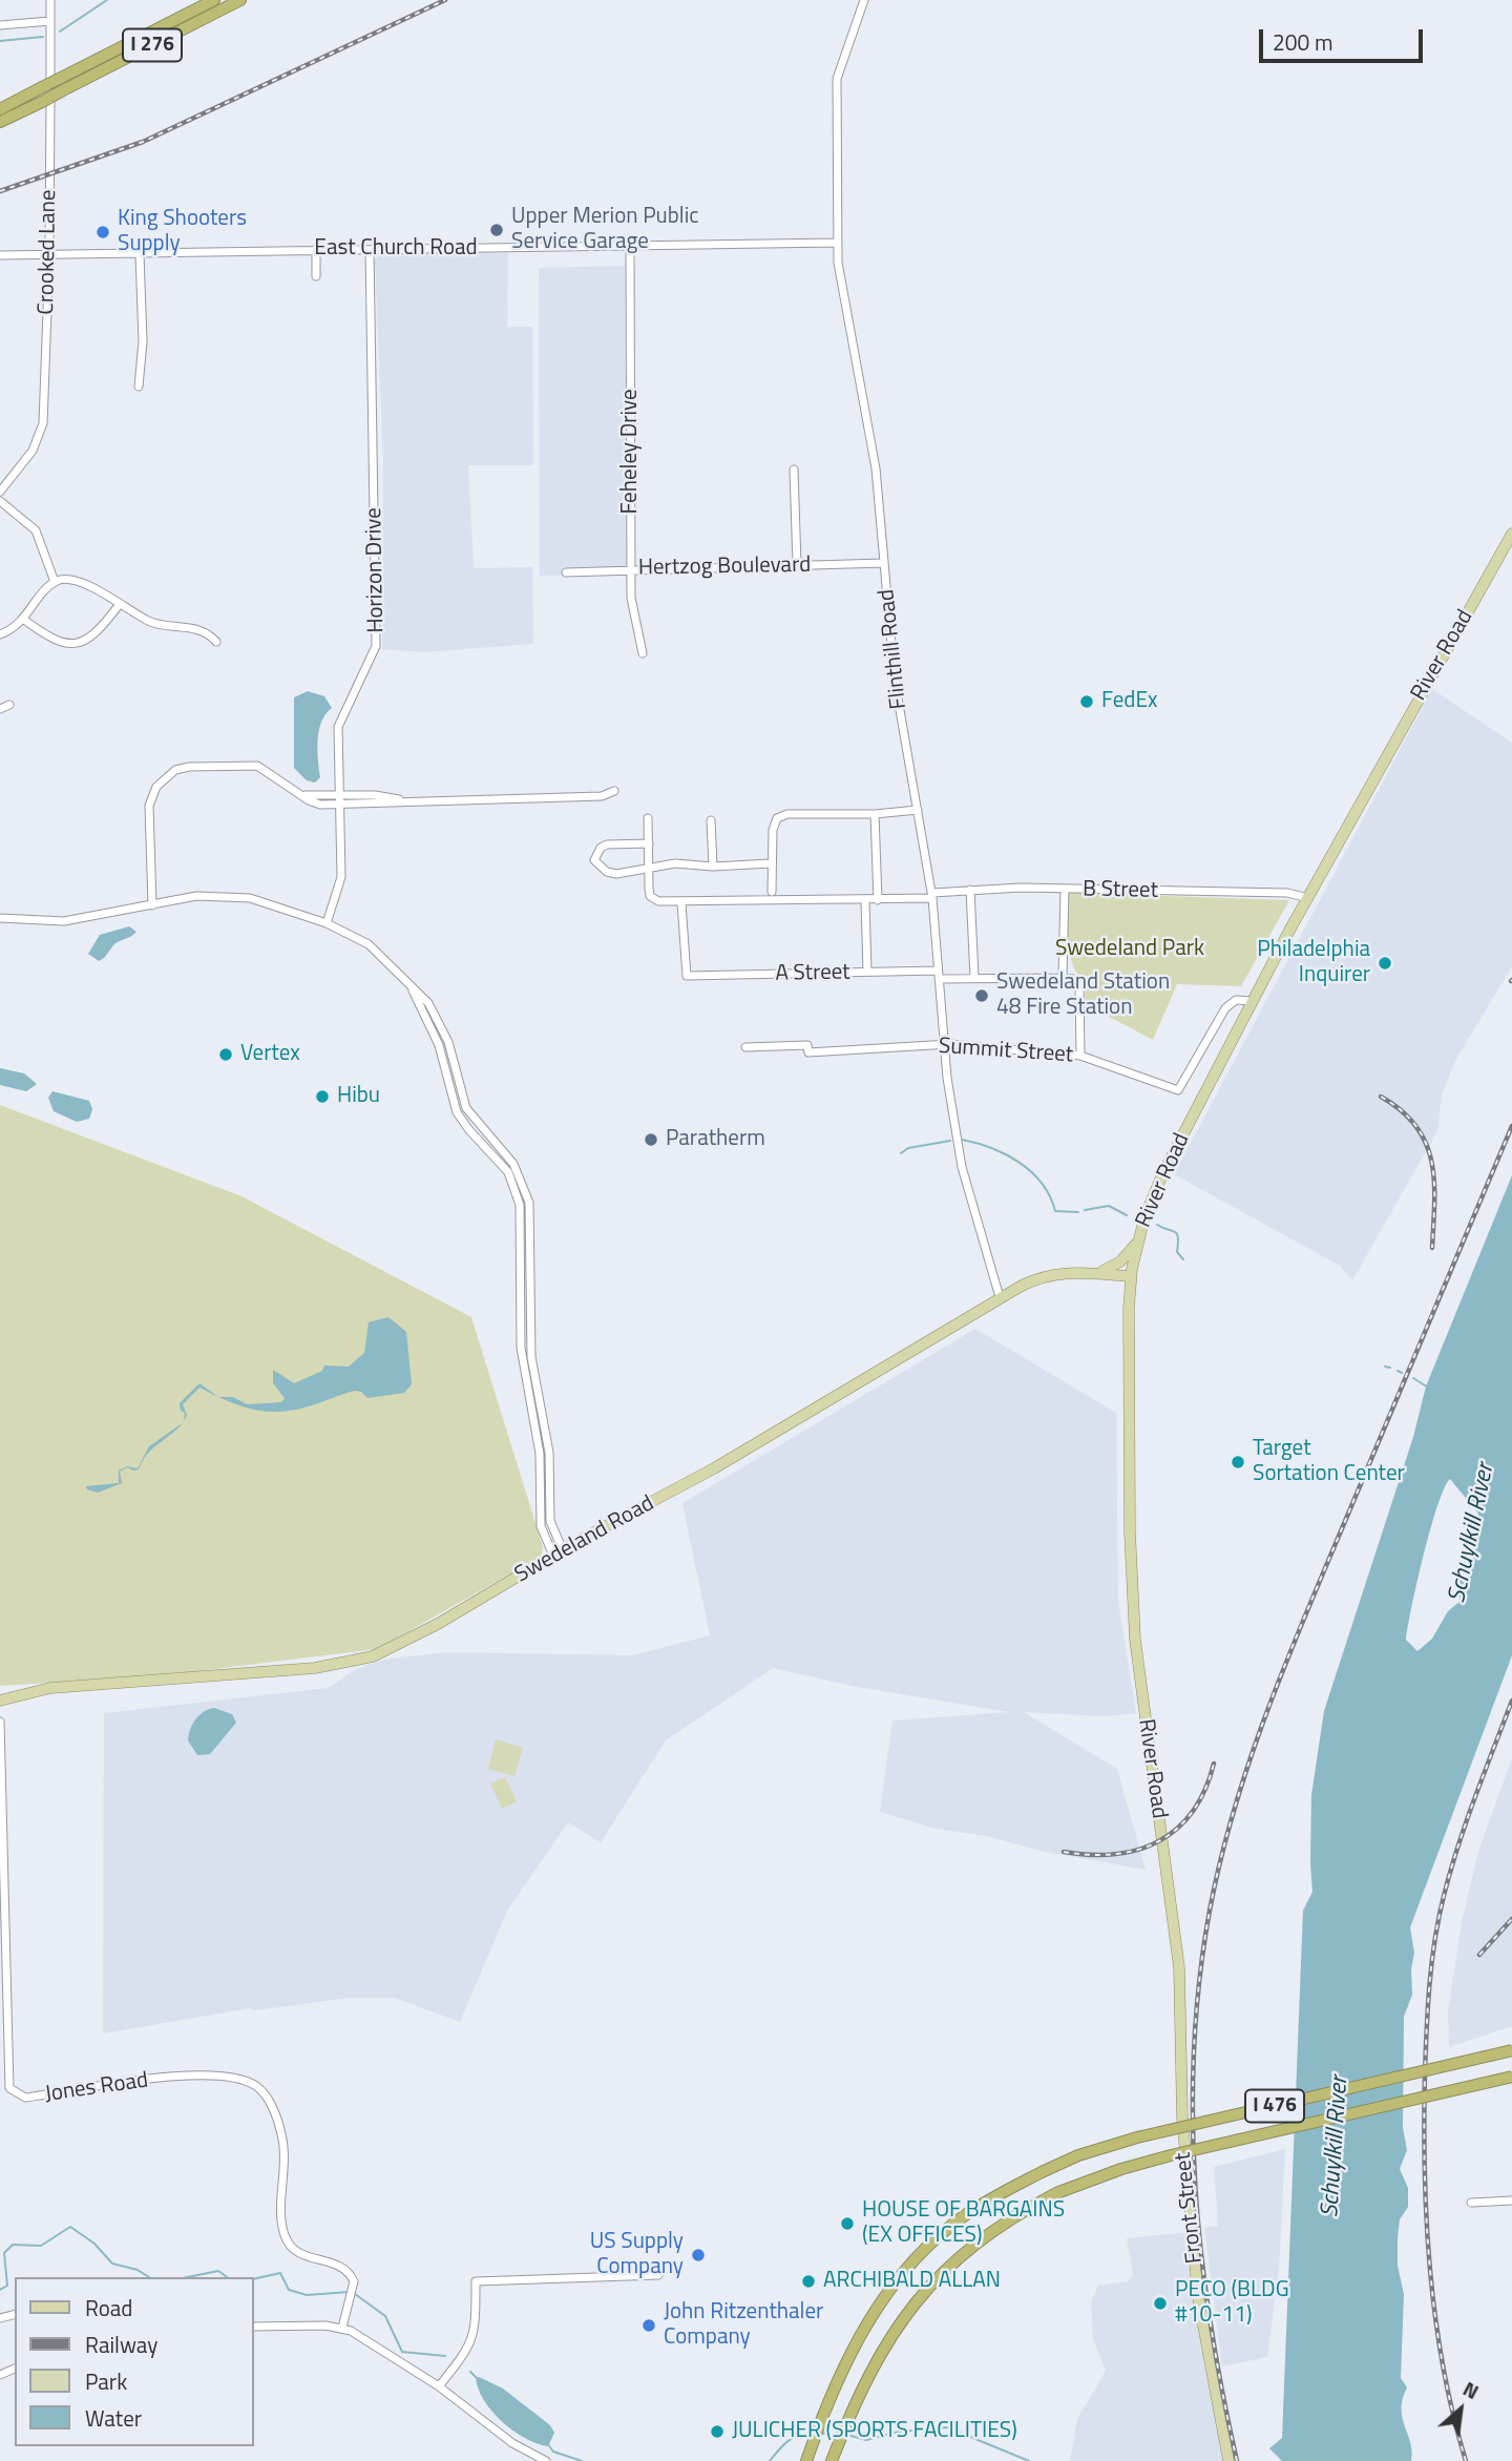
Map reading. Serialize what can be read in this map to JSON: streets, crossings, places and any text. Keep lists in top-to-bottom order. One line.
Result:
{"streets":{"highway":["I 276","I 476"],"main road":["River Road","Swedeland Road","Front Street"],"street":["East Church Road","Crooked Lane","Feheley Drive","Hertzog Boulevard","Horizon Drive","Flinthill Road","B Street","A Street","Summit Street","Jones Road"]},"crossings":[["East Church Road","Crooked Lane"],["East Church Road","Feheley Drive"],["East Church Road","Horizon Drive"],["East Church Road","Flinthill Road"],["Feheley Drive","Hertzog Boulevard"],["Hertzog Boulevard","Flinthill Road"],["Flinthill Road","B Street"],["Flinthill Road","A Street"],["Flinthill Road","Summit Street"],["Flinthill Road","Swedeland Road"],["River Road","B Street"],["River Road","Summit Street"],["River Road","Swedeland Road"],["River Road","Front Street"],["B Street","A Street"]],"water":["Schuylkill River"],"parks":["Swedeland Park"],"places":["Upper Merion Public Service Garage","King Shooters Supply","FedEx","Philadelphia Inquirer","Swedeland Station 48 Fire Station","Vertex","Hibu","Paratherm","Target Sortation Center","HOUSE OF BARGAINS (EX OFFICES)","US Supply Company","ARCHIBALD ALLAN","PECO (BLDG #10-11)","John Ritzenthaler Company","JULICHER (SPORTS FACILITIES)"],"legend":["Road","Railway","Park","Water"],"scale_bar":"200 m","north":"top right"}
